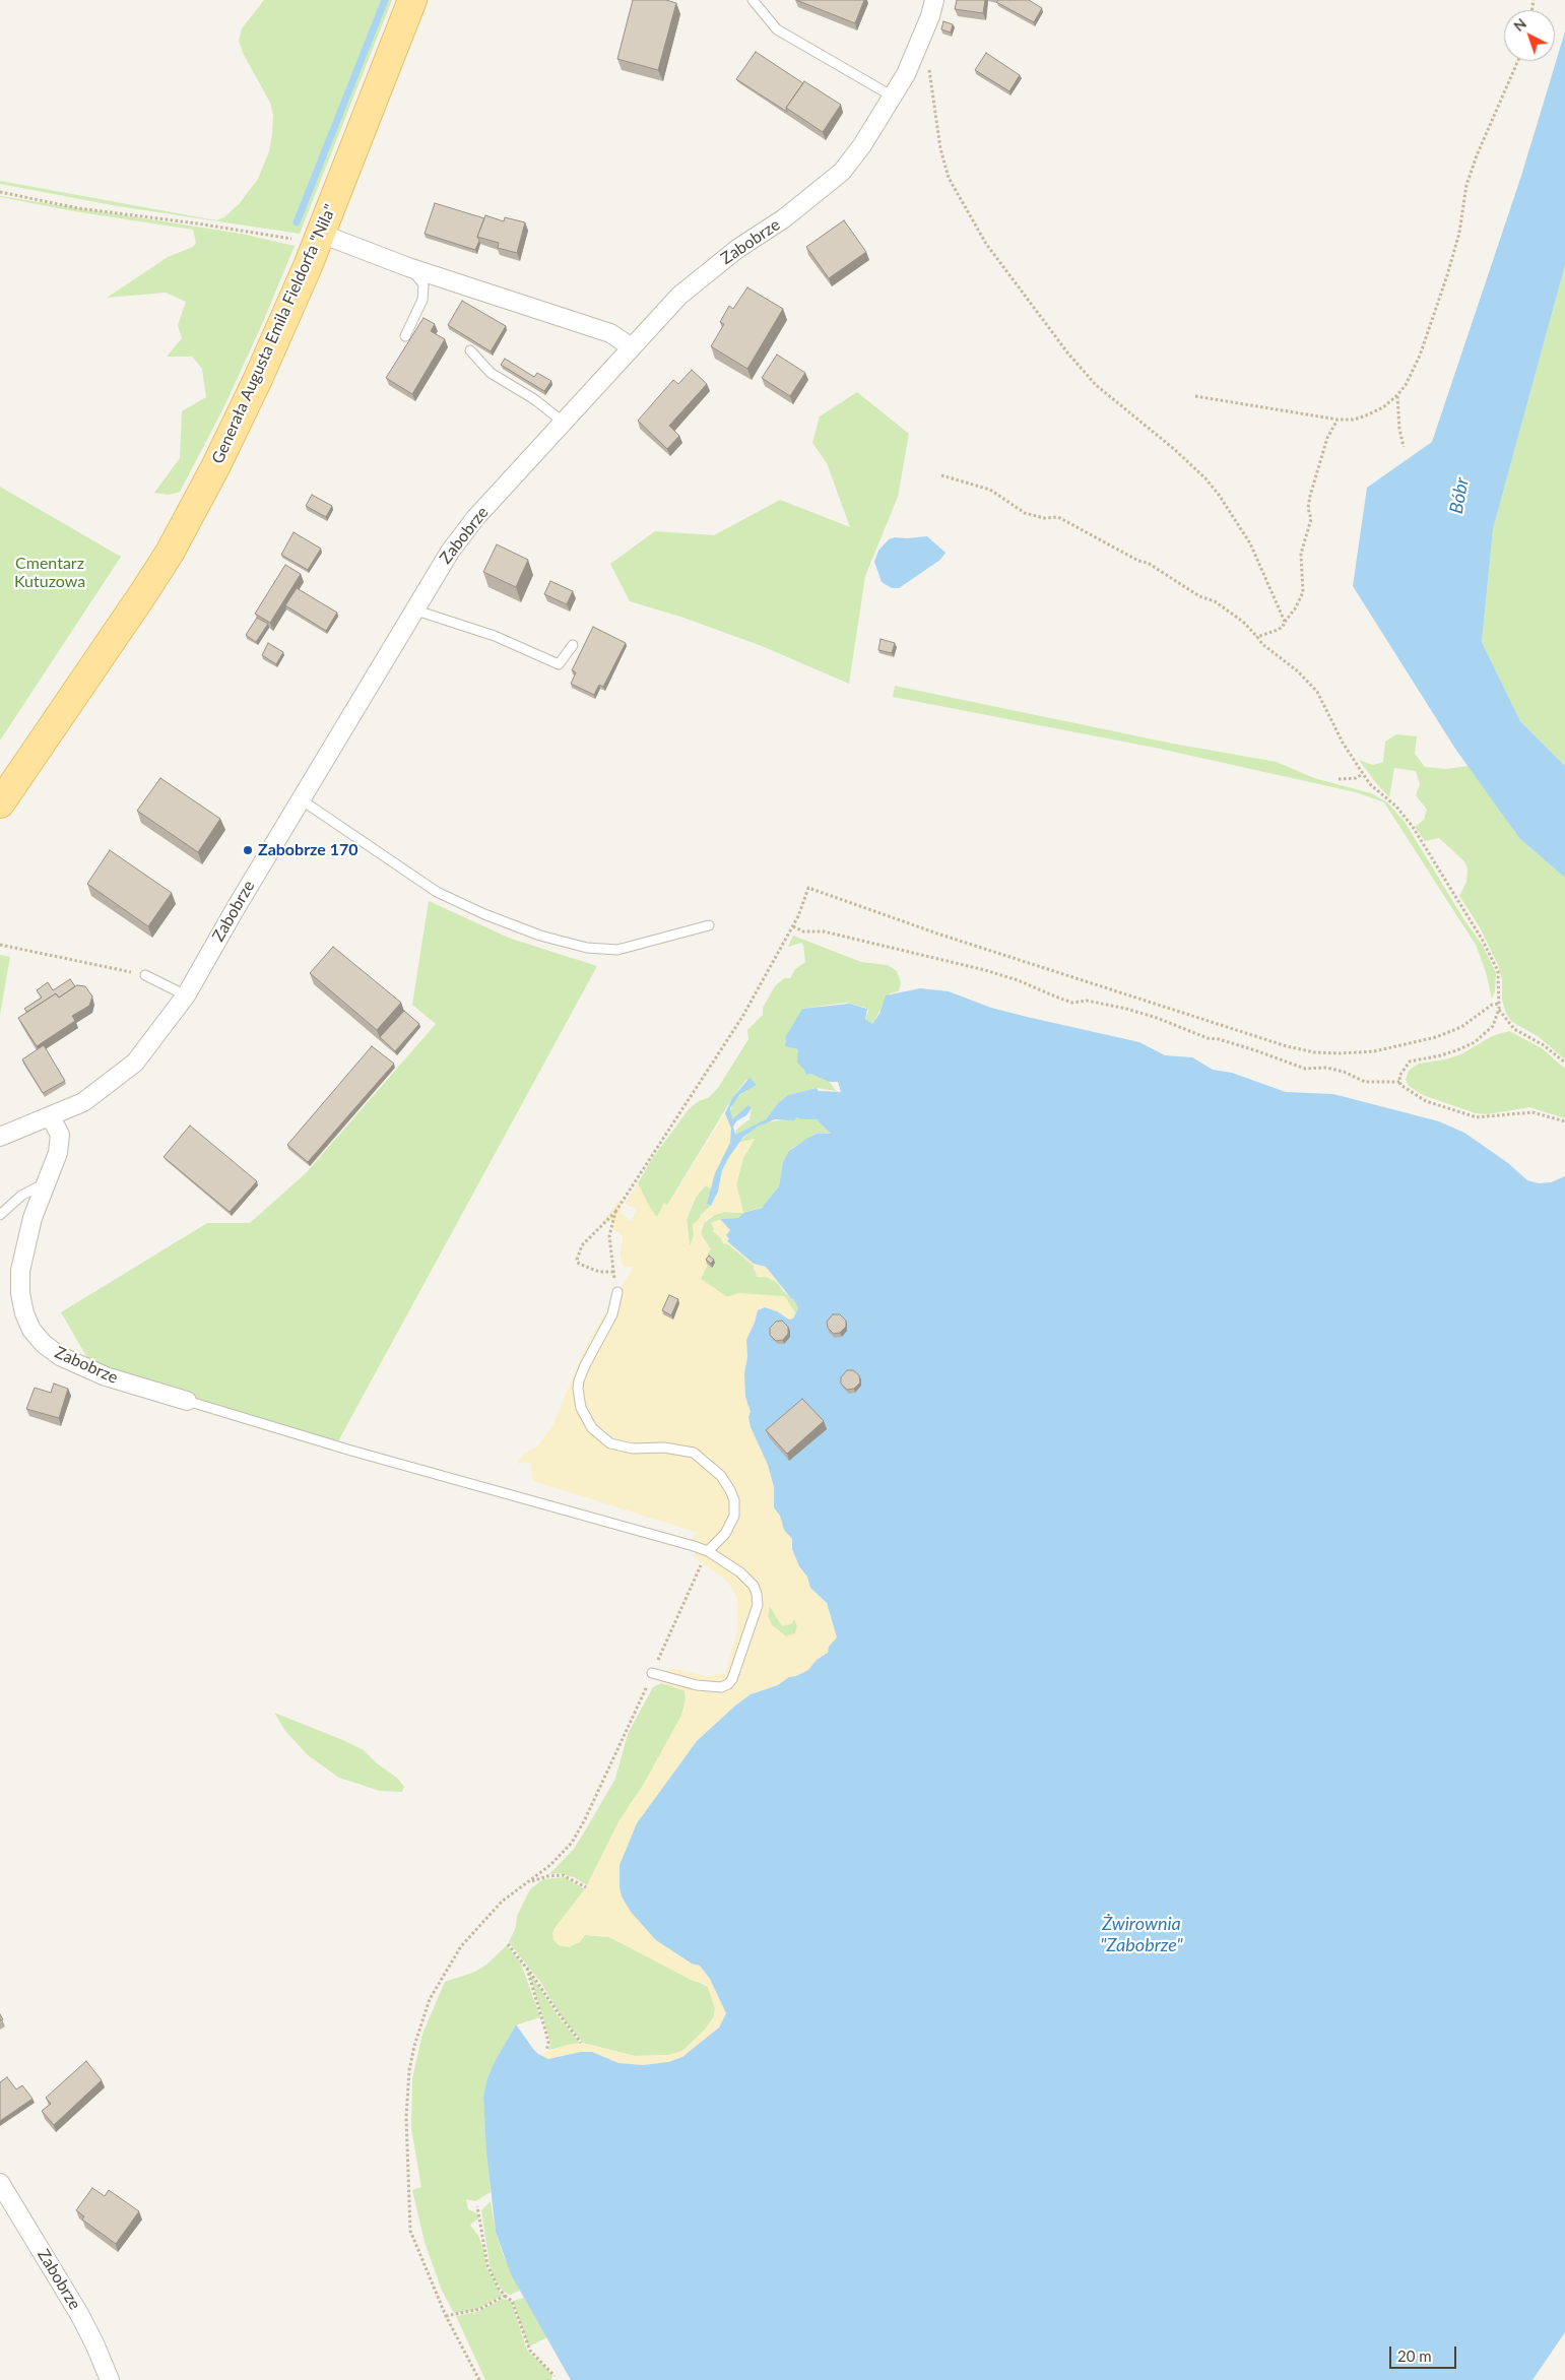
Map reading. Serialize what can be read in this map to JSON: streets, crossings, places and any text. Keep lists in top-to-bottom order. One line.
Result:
{"streets":{"main road":["Generała Augusta Emila Fieldorfa \"Nila\""],"street":["Zabobrze"]},"water":["Bóbr","Żwirownia \"Zabobrze\""],"parks":["Cmentarz Kutuzowa"],"places":["Zabobrze 170"],"scale_bar":"20 m","north":"top left"}
